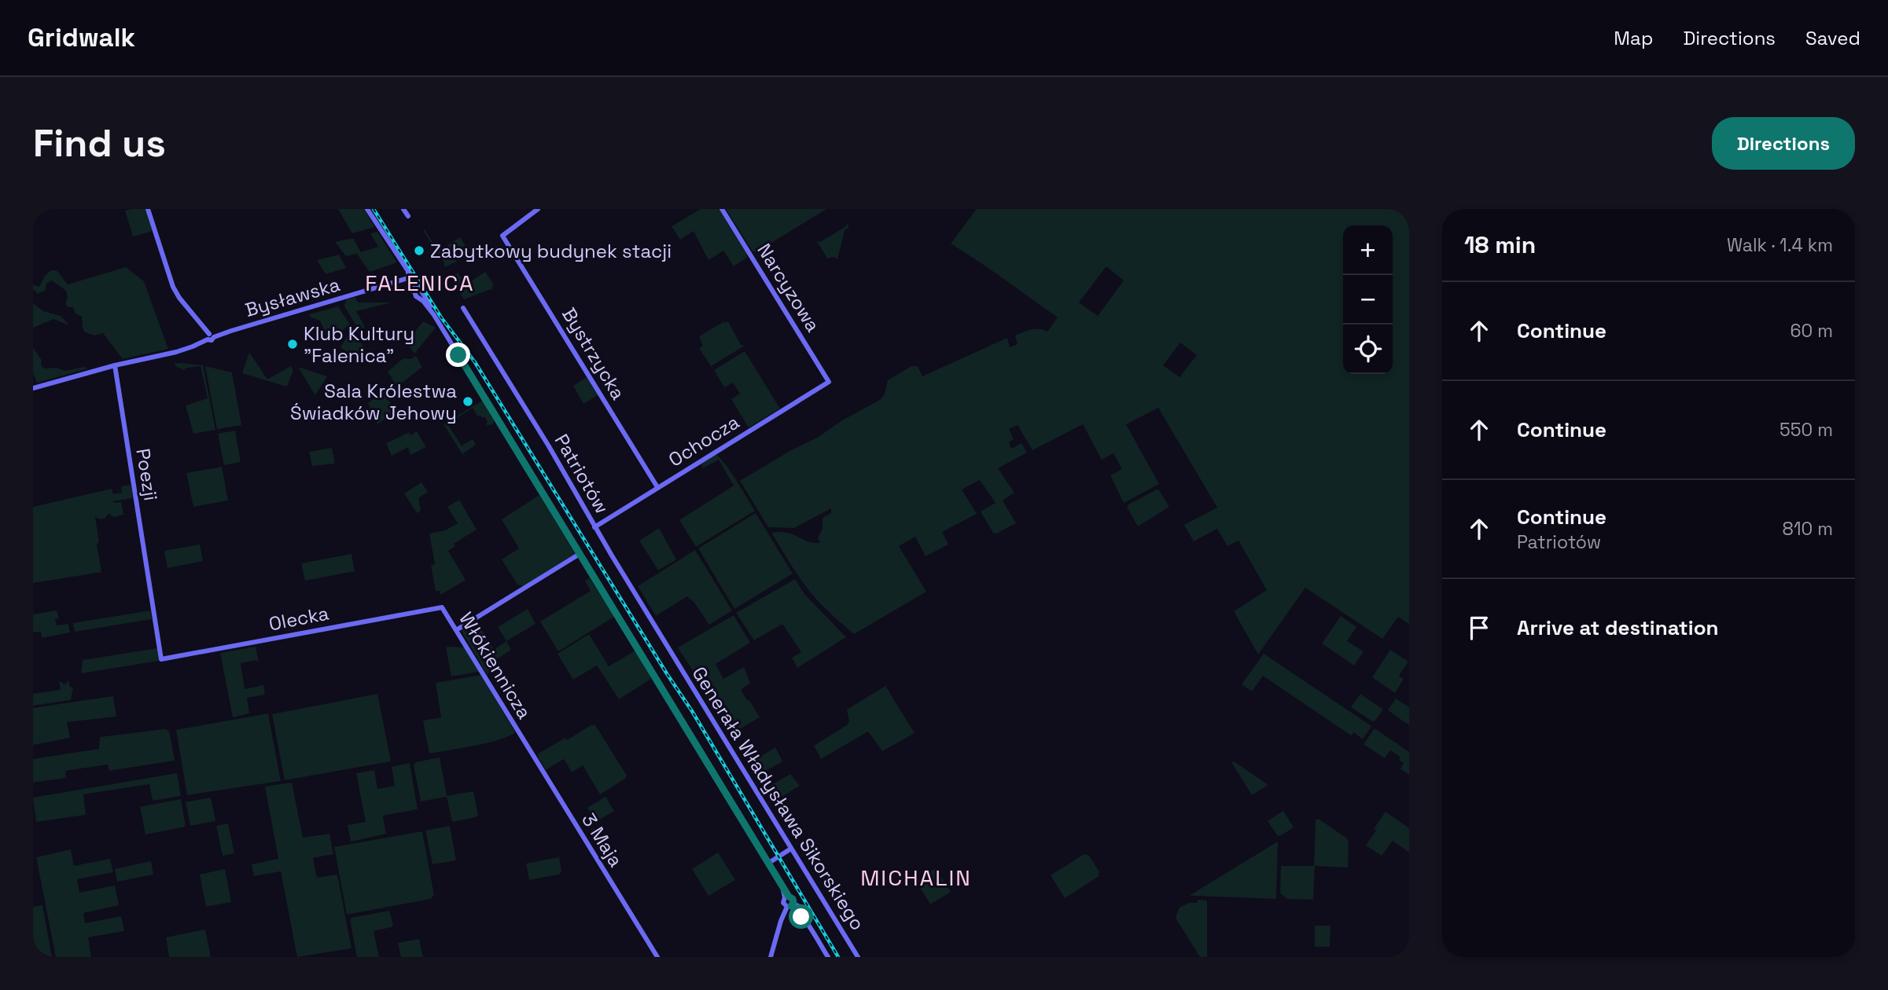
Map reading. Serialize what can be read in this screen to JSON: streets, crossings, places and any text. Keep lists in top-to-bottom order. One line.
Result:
{"streets":{"street":["Narcyzowa","Bysławska","Bystrzycka","Ochocza","Patriotów","Poezji","Olecka","Włókiennicza","Generała Władysława Sikorskiego","3 Maja"]},"crossings":[["Narcyzowa","Ochocza"],["Bysławska","Poezji"],["Bystrzycka","Ochocza"],["Ochocza","Patriotów"],["Patriotów","Generała Władysława Sikorskiego"],["Poezji","Olecka"],["Olecka","Włókiennicza"],["Włókiennicza","3 Maja"]],"districts":["FALENICA","MICHALIN"],"places":["Zabytkowy budynek stacji","Klub Kultury \"Falenica\"","Sala Królestwa Świadków Jehowy"],"page":{"header":"Gridwalk","nav":["Map","Directions","Saved"],"buttons":"Directions","title":"Find us","heading":["18 min","Walk · 1.4 km"],"map_buttons":["+","−"],"list":[["Continue","60 m"],["Continue","550 m"],["Continue","Patriotów","810 m"],"Arrive at destination"]}}
